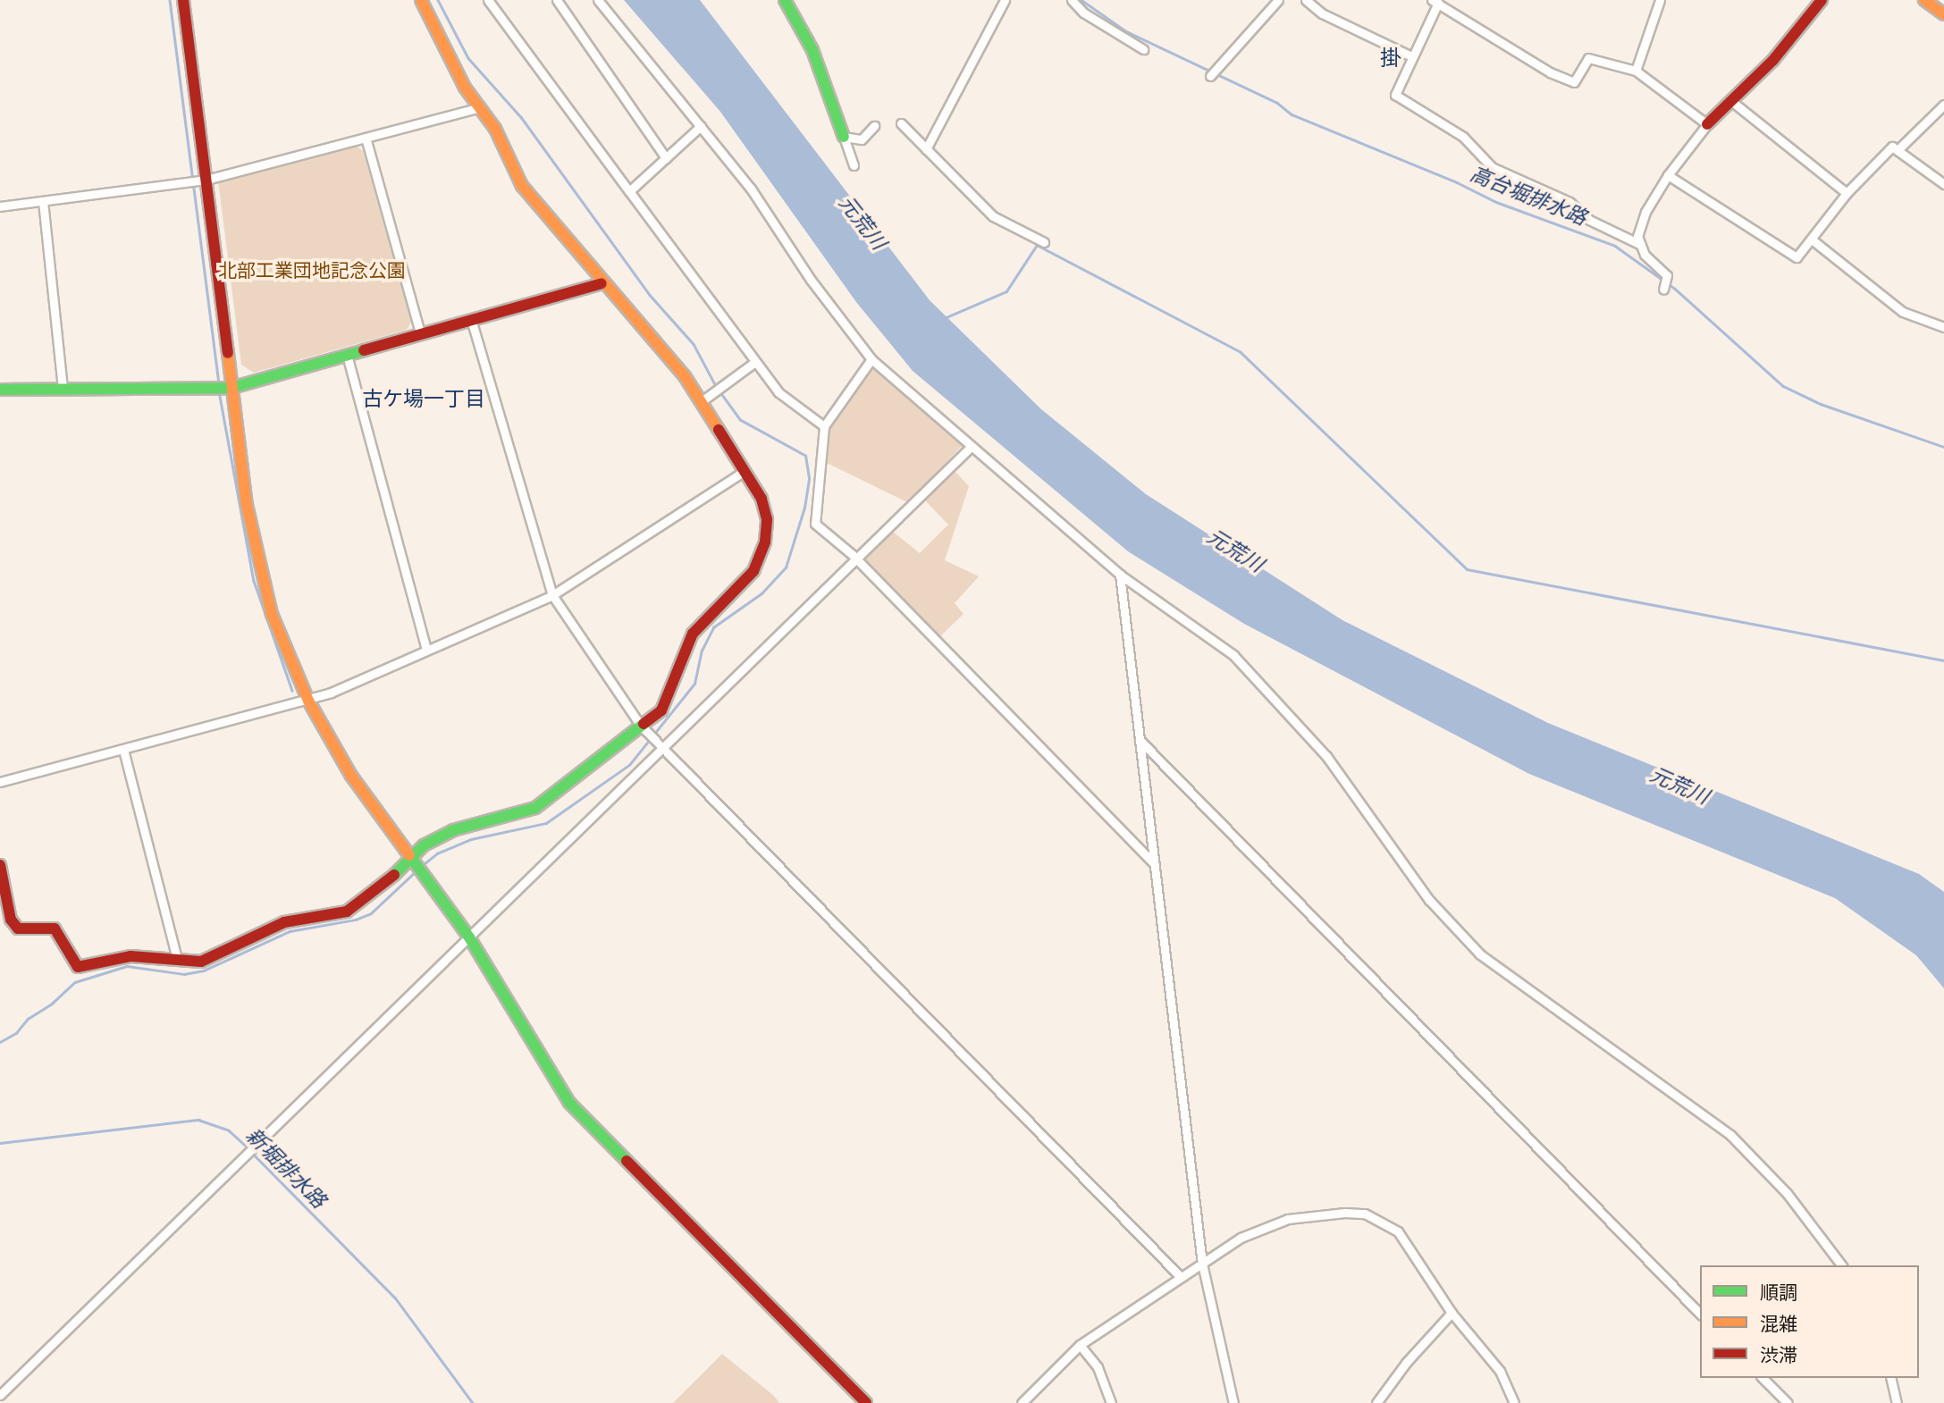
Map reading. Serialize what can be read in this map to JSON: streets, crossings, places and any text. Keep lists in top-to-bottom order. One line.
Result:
{"districts":["掛","古ケ場一丁目"],"water":["高台堀排水路","元荒川","新堀排水路"],"parks":["北部工業団地記念公園"],"legend":["順調","混雑","渋滞"]}
